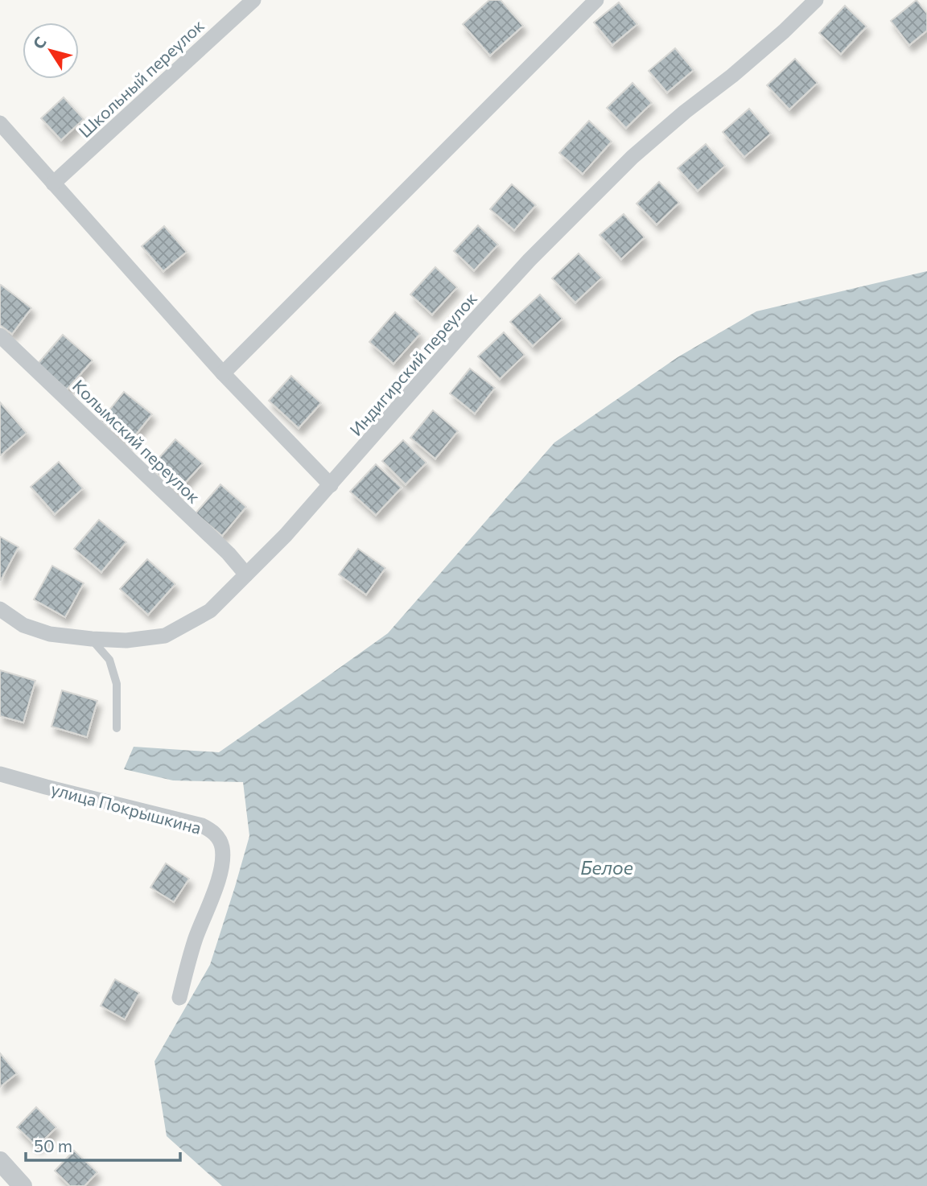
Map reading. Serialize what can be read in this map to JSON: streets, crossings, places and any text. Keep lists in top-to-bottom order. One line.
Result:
{"streets":{"street":["Школьный переулок","Индигирский переулок","Колымский переулок","улица Покрышкина"]},"crossings":[["Индигирский переулок","Колымский переулок"]],"water":["Белое"],"scale_bar":"50 m","north":"top left"}
